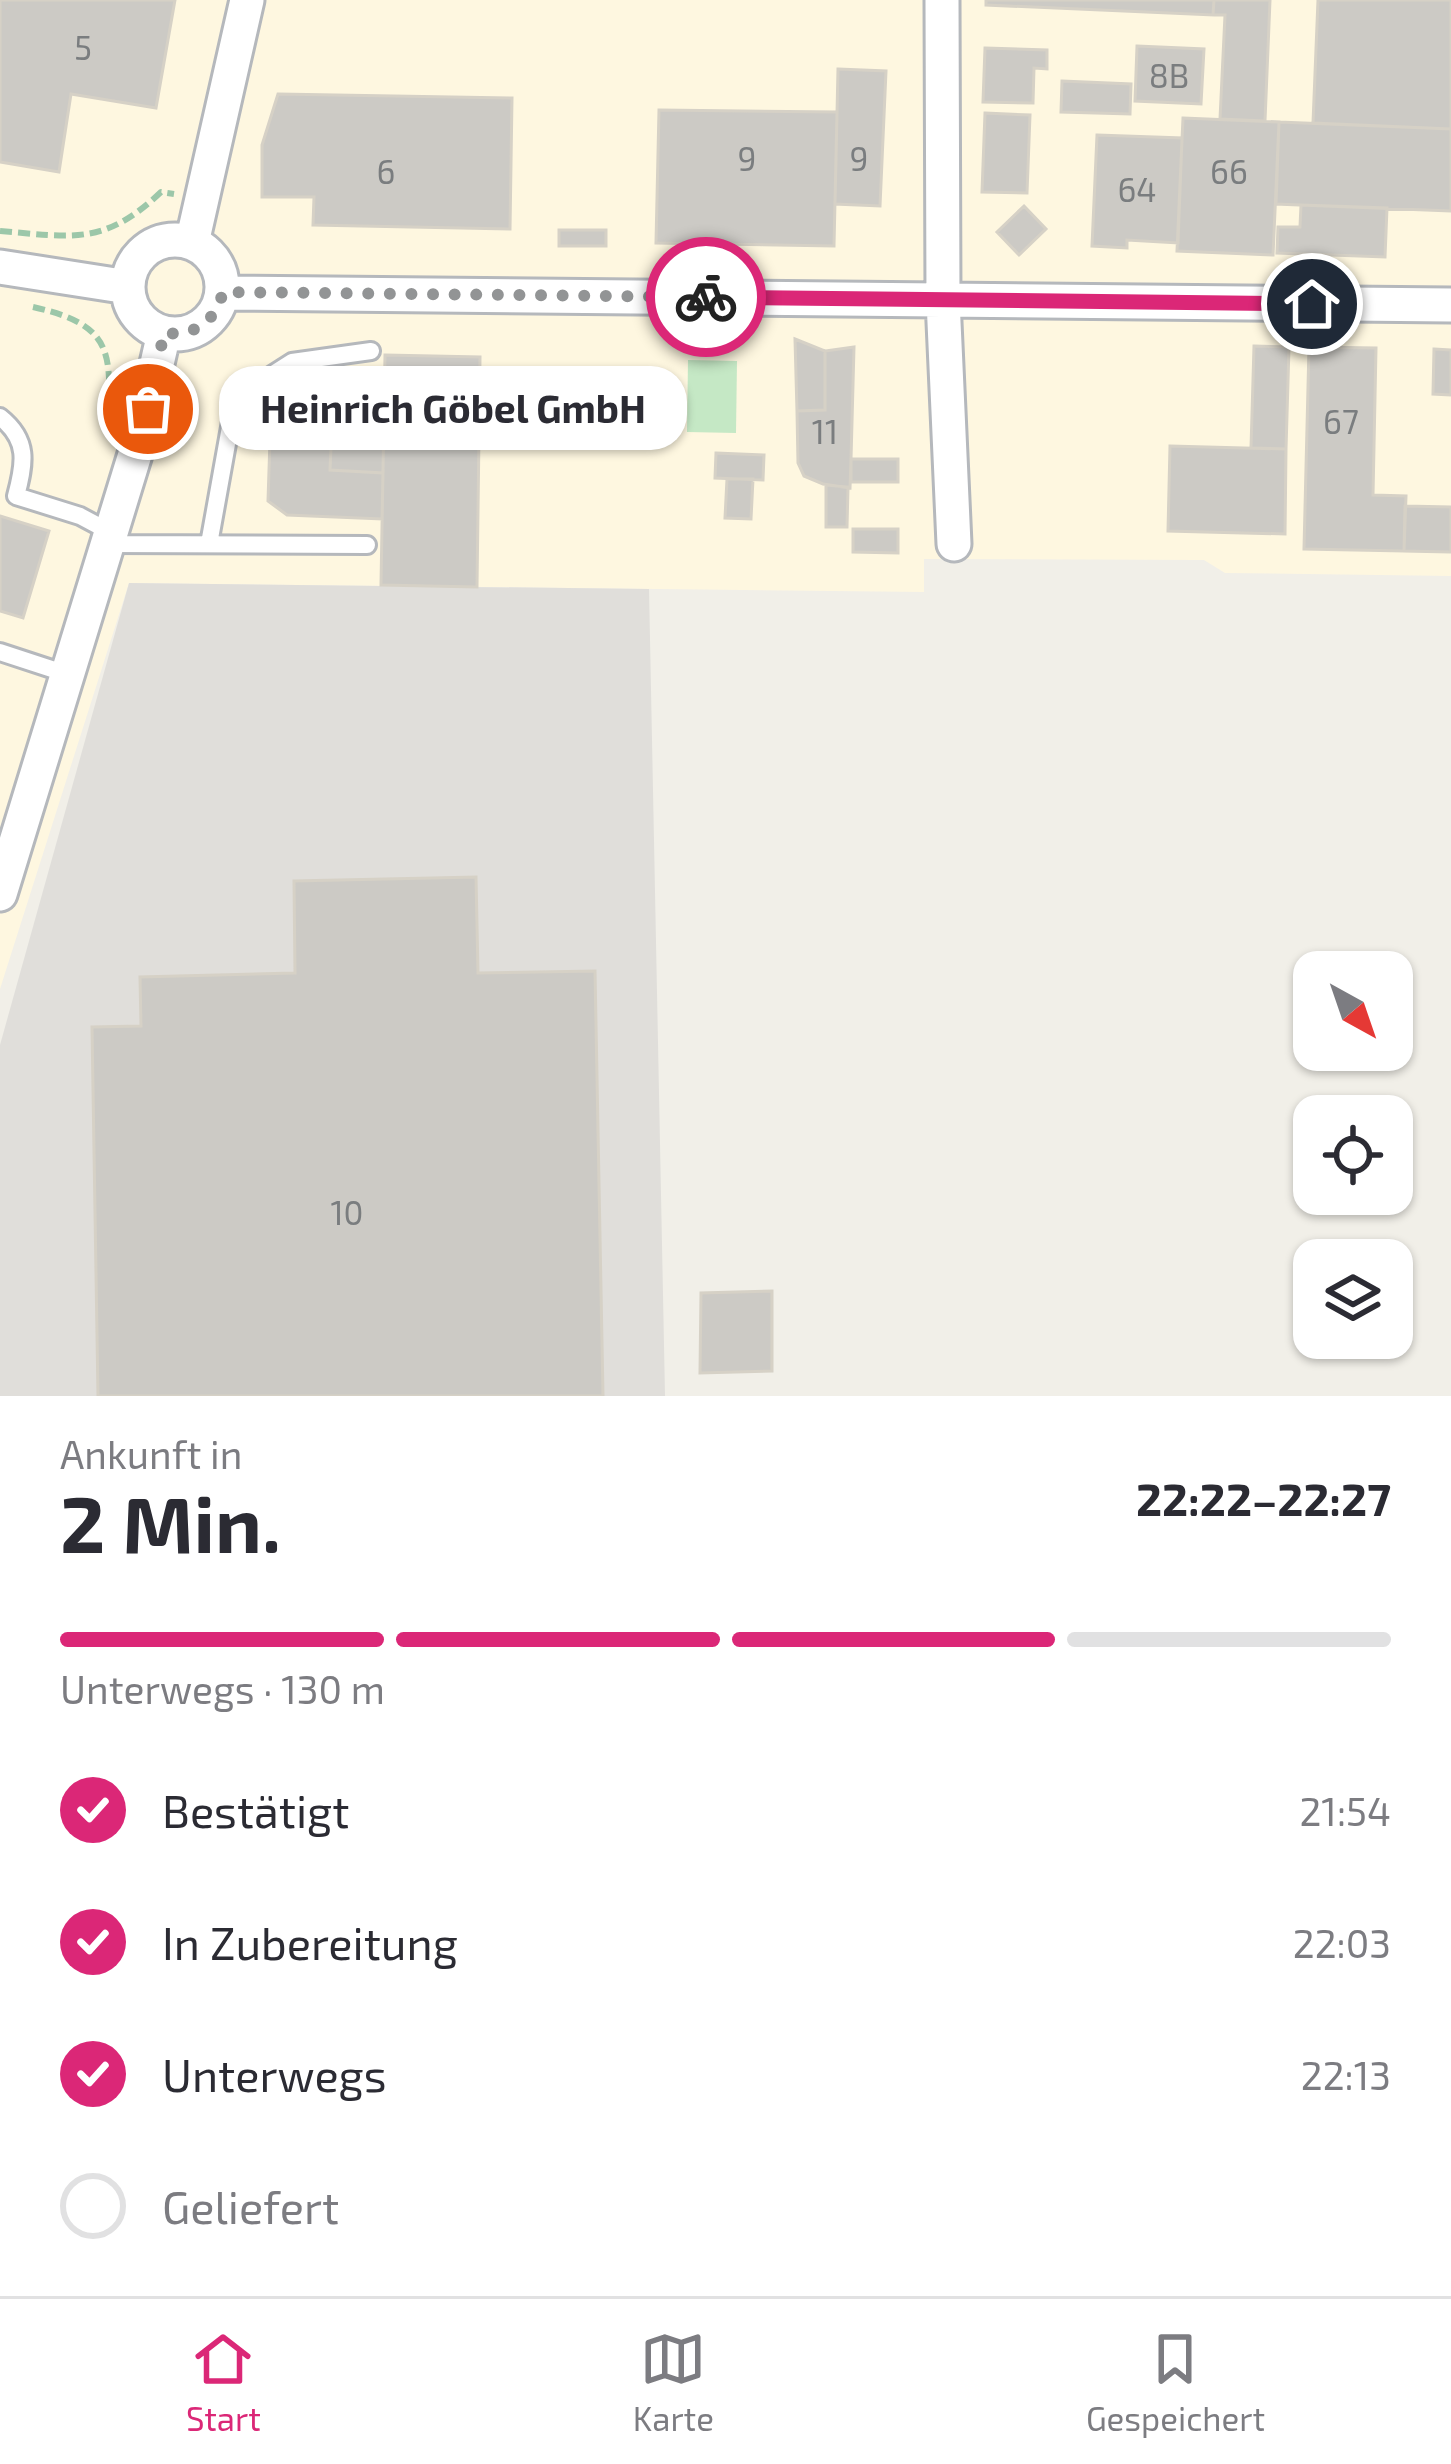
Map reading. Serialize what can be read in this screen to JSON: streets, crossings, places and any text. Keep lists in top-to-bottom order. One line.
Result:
{"places":["Heinrich Göbel GmbH"],"house_numbers":["5","8B","9","9","6","66","64","67","11","10"],"north":"bottom right","page":{"bubble":"Heinrich Göbel GmbH","heading":["2 Min.","Ankunft in","22:22–22:27"],"bar":"Unterwegs · 130 m","list":[["Bestätigt","21:54"],["In Zubereitung","22:03"],["Unterwegs","22:13"],"Geliefert"],"tabs":["Start","Karte","Gespeichert"]}}
